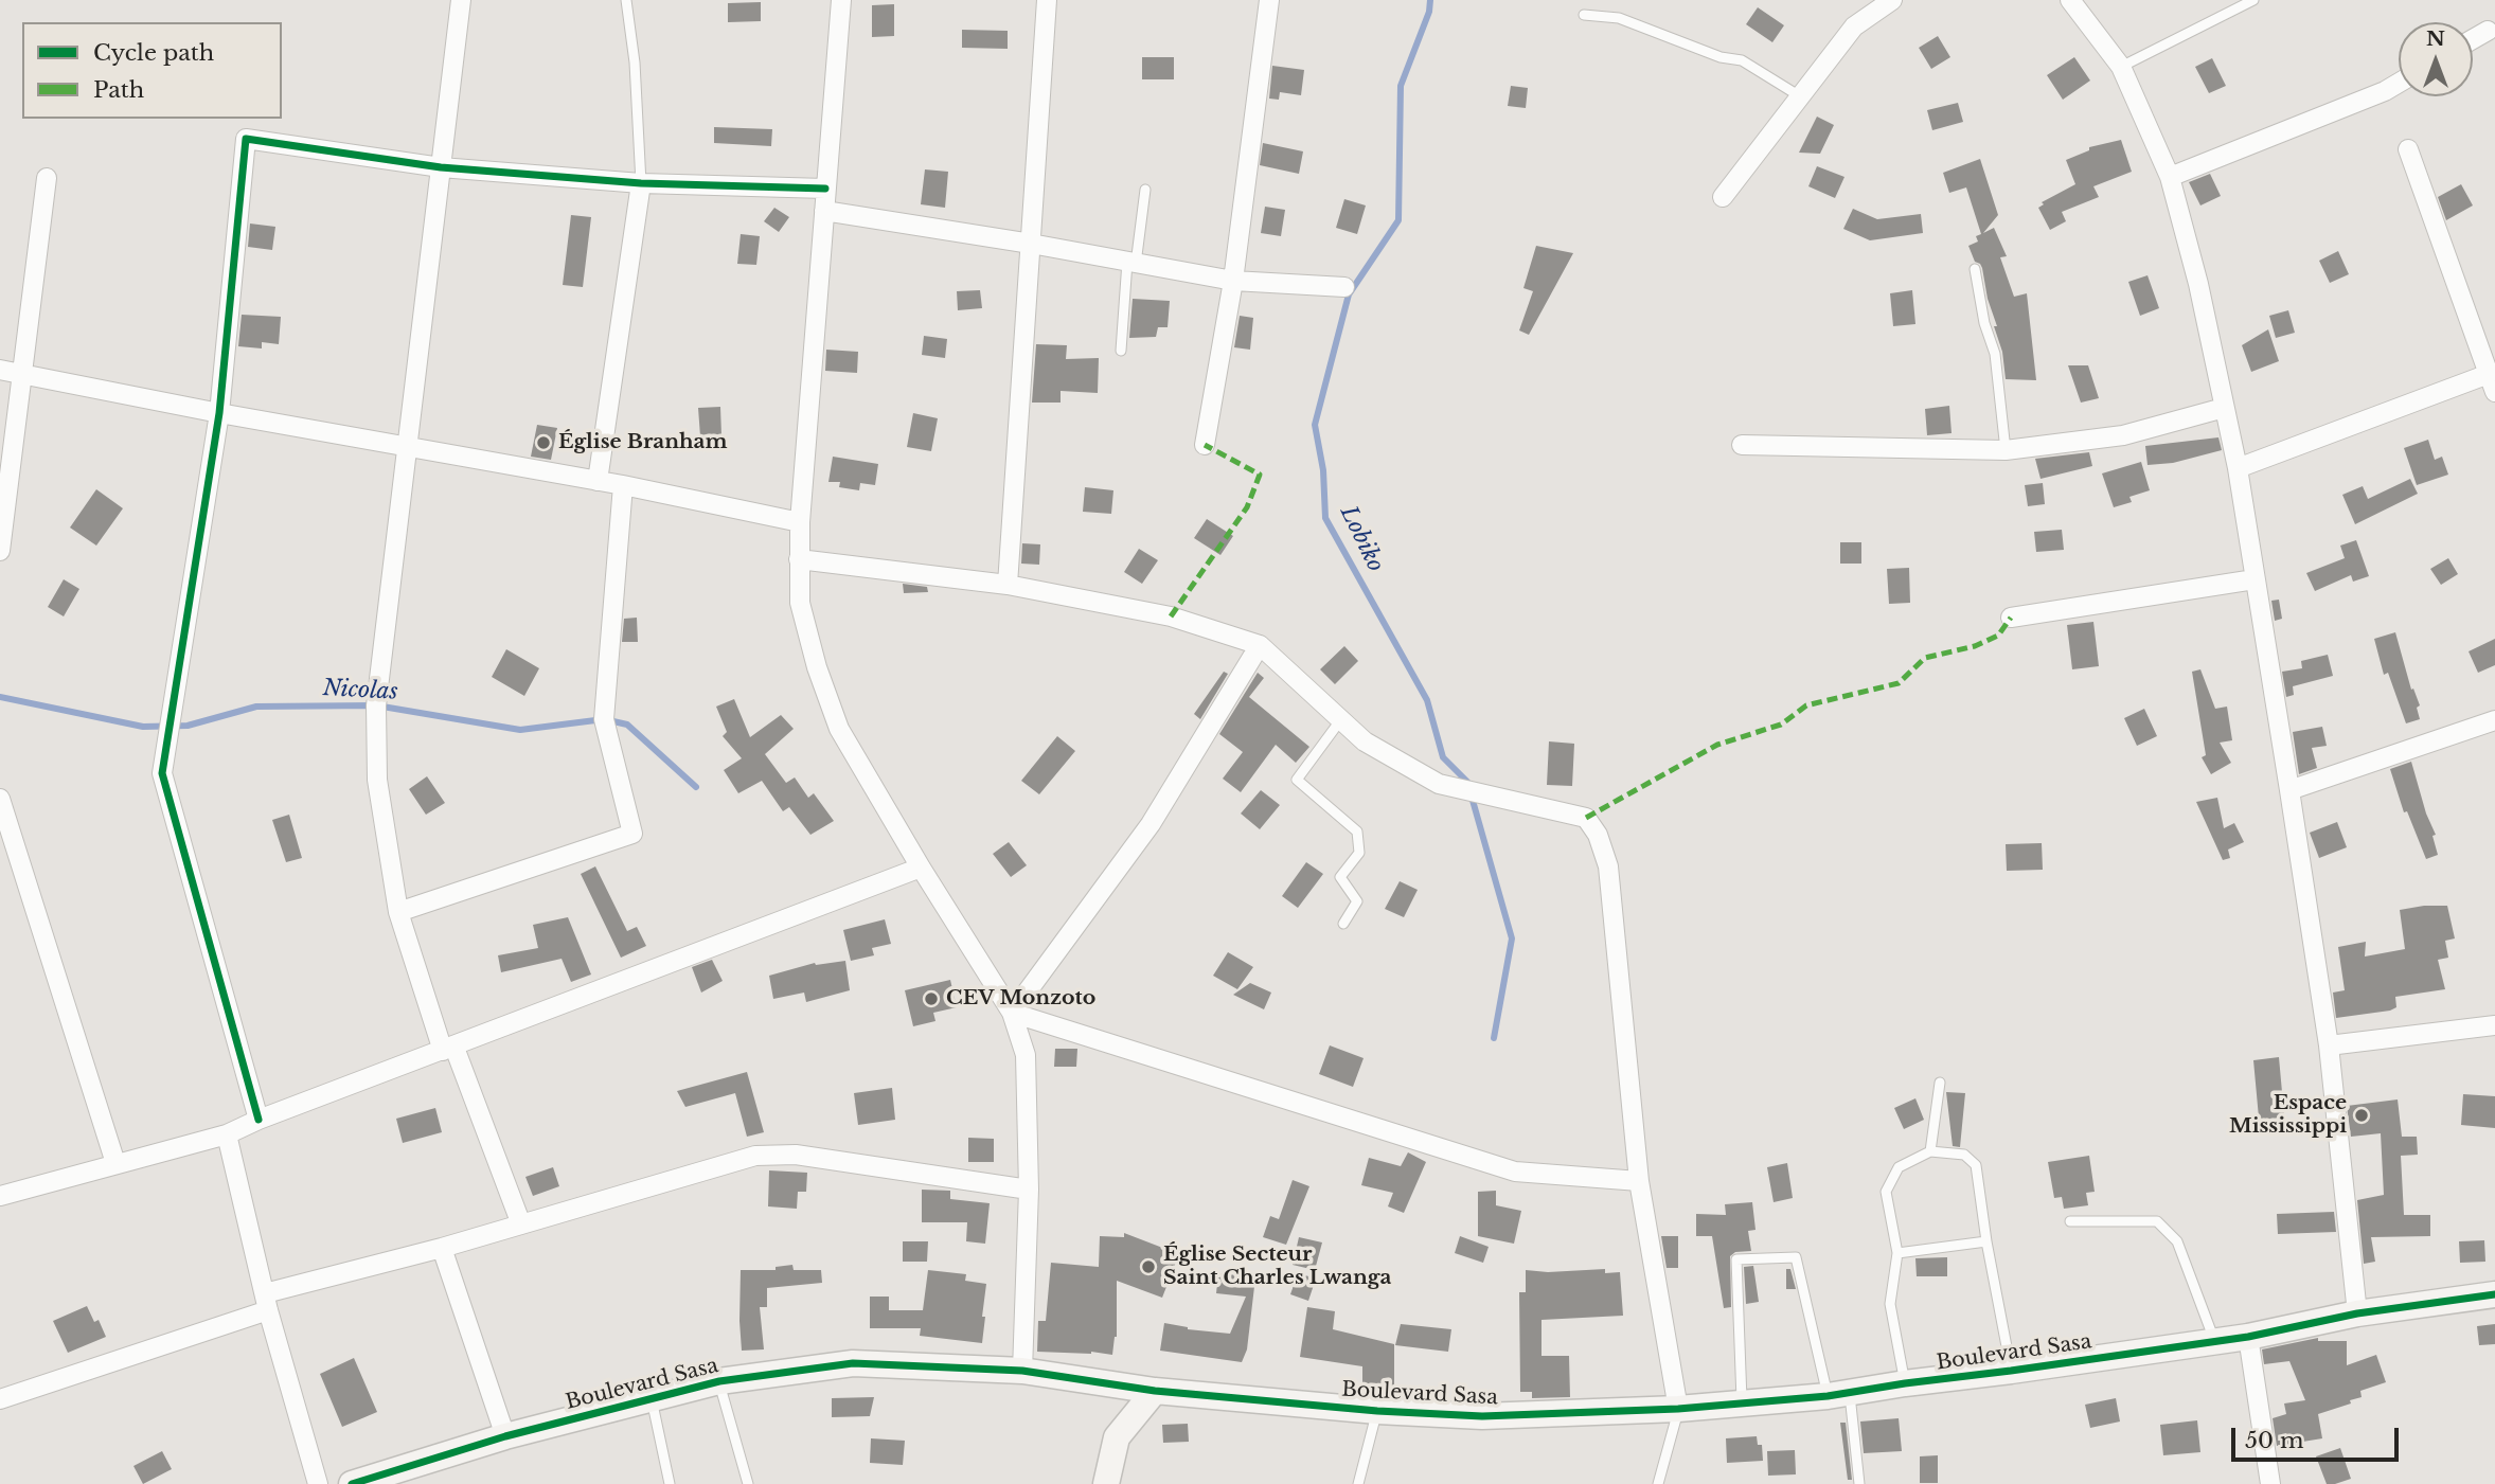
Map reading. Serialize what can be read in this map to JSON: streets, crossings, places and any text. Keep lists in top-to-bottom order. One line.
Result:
{"streets":{"street":["Boulevard Sasa"]},"water":["Lobiko","Nicolas"],"places":["Église Branham","CEV Monzoto","Espace Mississippi","Église Secteur Saint Charles Lwanga"],"legend":["Cycle path","Path"],"scale_bar":"50 m","north":"top"}
